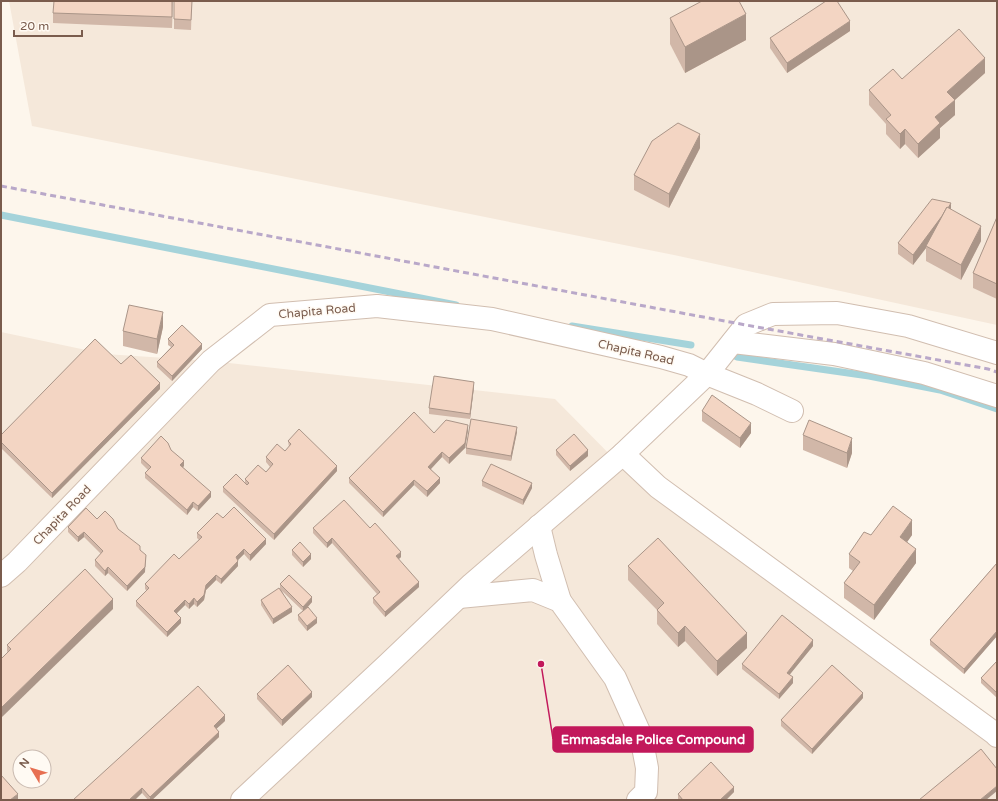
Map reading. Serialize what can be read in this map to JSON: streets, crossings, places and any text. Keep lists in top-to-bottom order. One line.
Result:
{"streets":{"street":["Chapita Road"]},"places":["Emmasdale Police Compound"],"scale_bar":"20 m","north":"top left"}
